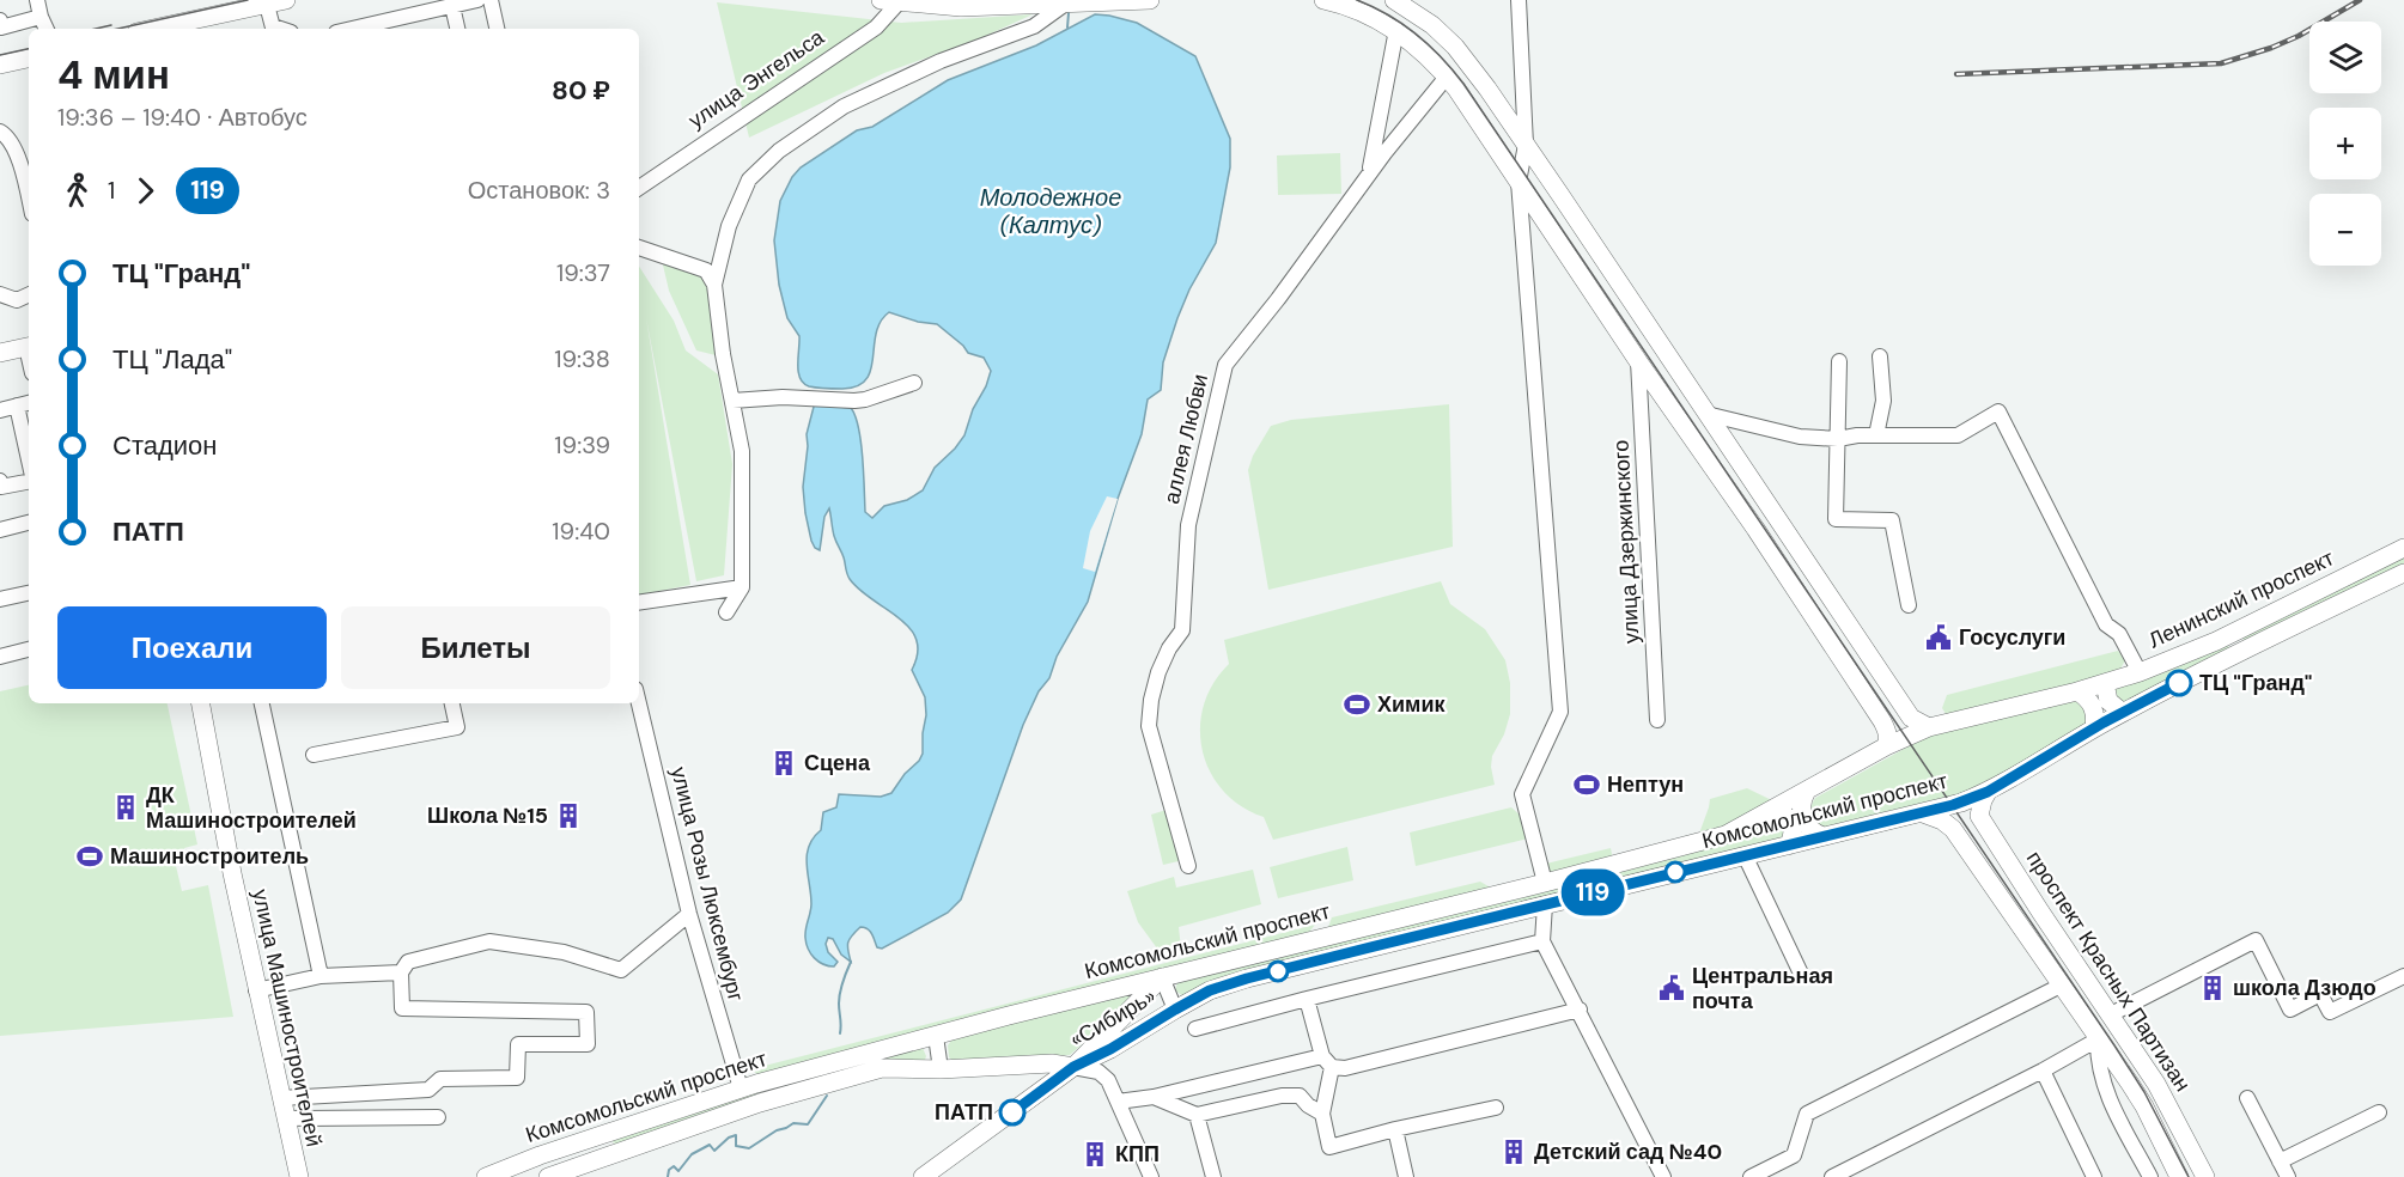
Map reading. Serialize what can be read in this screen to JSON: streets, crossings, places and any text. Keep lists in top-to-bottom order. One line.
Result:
{"streets":{"main road":["Ленинский проспект","Комсомольский проспект","проспект Красных Партизан","улица Машиностроителей","«Сибирь»"],"street":["улица Энгельса","аллея Любви","улица Дзержинского","улица Розы Люксембург"]},"crossings":[["Ленинский проспект","Комсомольский проспект"],["Комсомольский проспект","улица Розы Люксембург"],["Комсомольский проспект","проспект Красных Партизан"],["Комсомольский проспект","«Сибирь»"]],"water":["Молодежное (Калтус)"],"places":{"public building":["Госуслуги","Центральная почта"],"other":["ТЦ \"Гранд\"","ПАТП"],"sports":["Химик","Нептун","Машиностроитель"],"building":["Сцена","ДК Машиностроителей","Школа №15","школа Дзюдо","Детский сад №40","КПП"]},"lines":["bus line 119"],"page":{"on_map":"119","map_buttons":["+","−"],"heading":["4 мин","19:36 – 19:40 · Автобус","80 ₽"],"legs":["1","119","Остановок: 3"],"list":[{"name":"ТЦ \"Гранд\"","value":"19:37"},{"name":"ТЦ \"Лада\"","value":"19:38"},{"name":"Стадион","value":"19:39"},{"name":"ПАТП","value":"19:40"}],"buttons":["Поехали","Билеты"]}}
